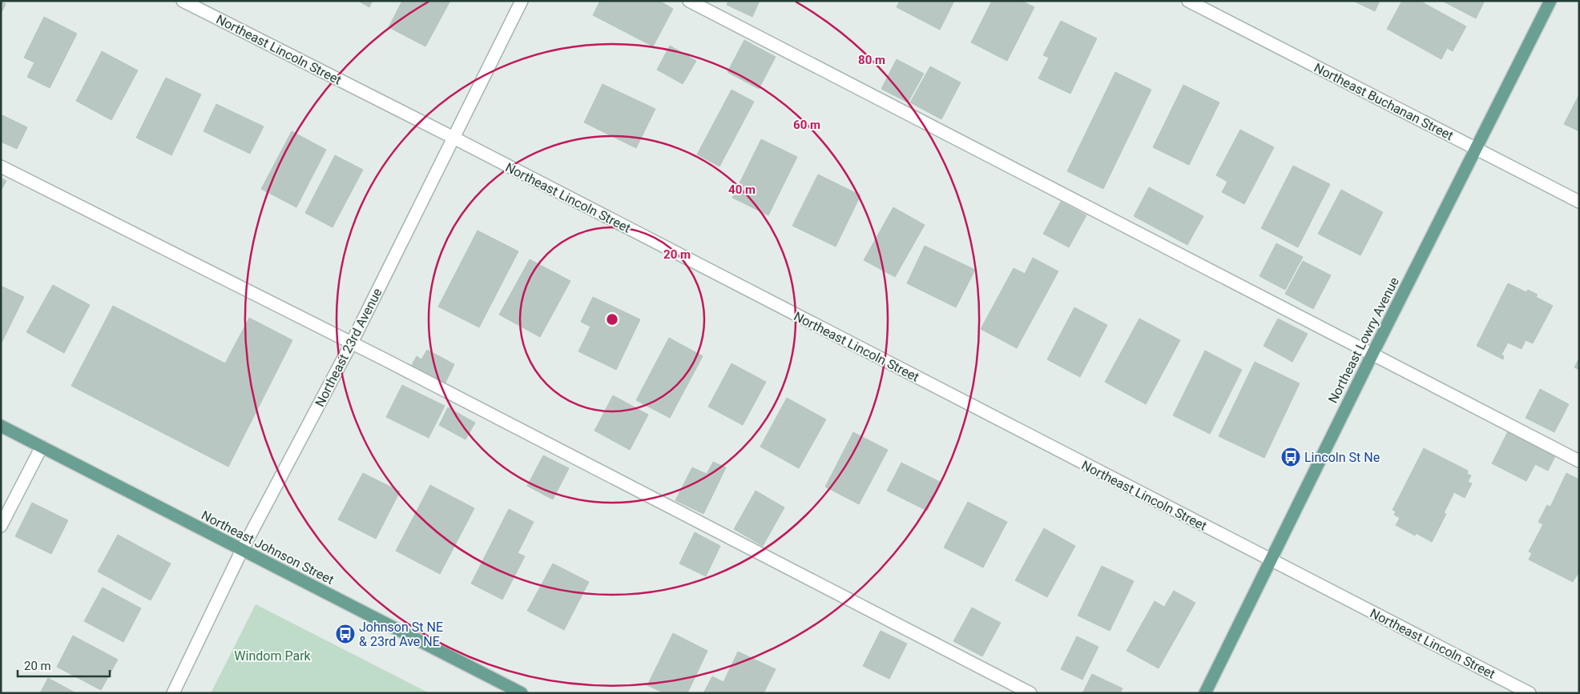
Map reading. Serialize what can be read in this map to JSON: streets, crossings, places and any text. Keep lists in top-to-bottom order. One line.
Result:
{"streets":{"main road":["Northeast Lowry Avenue","Northeast Johnson Street"],"street":["Northeast Lincoln Street","Northeast Buchanan Street","Northeast 23rd Avenue"]},"crossings":[["Northeast Lincoln Street","Northeast Lowry Avenue"],["Northeast Lincoln Street","Northeast 23rd Avenue"],["Northeast Buchanan Street","Northeast Lowry Avenue"],["Northeast 23rd Avenue","Northeast Johnson Street"]],"parks":["Windom Park"],"places":{"bus stop":["Lincoln St Ne","Johnson St NE & 23rd Ave NE"]},"scale_bar":"20 m","rings":["80 m","60 m","40 m","20 m"]}
